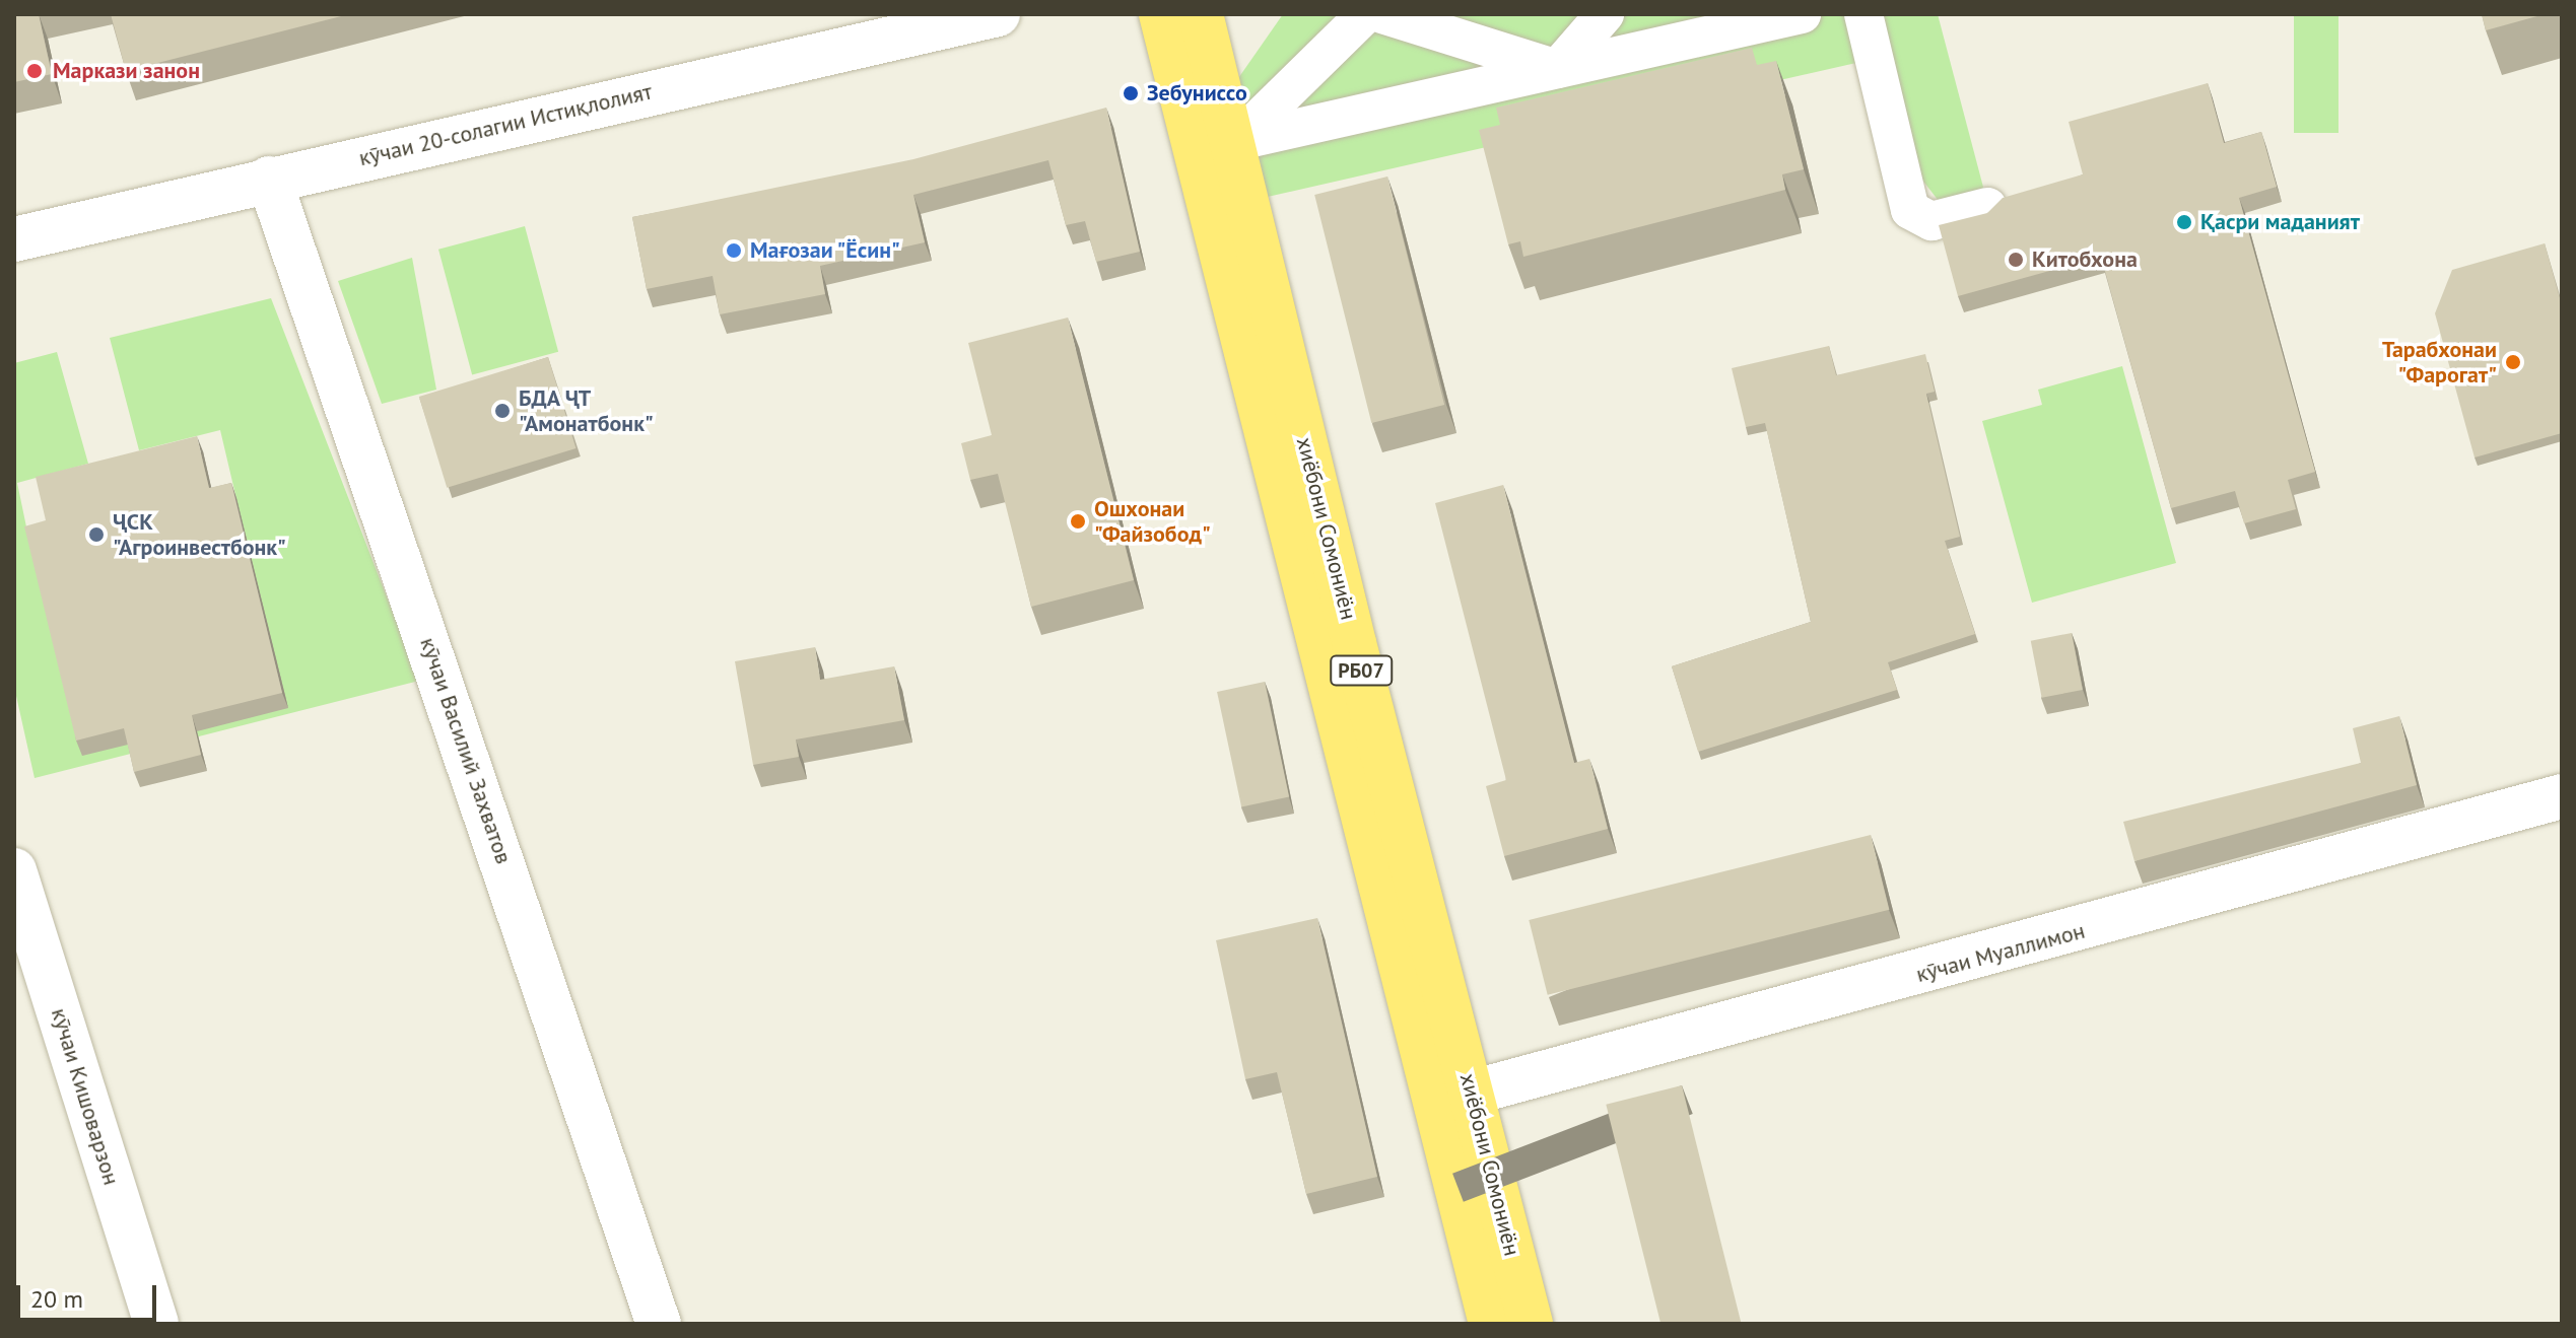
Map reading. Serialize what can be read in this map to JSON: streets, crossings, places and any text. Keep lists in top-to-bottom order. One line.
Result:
{"streets":{"highway":["хиёбони Сомониён","РБ07"],"street":["кӯчаи 20-солагии Истиқлолият","кӯчаи Василий Захватов","кӯчаи Муаллимон","кӯчаи Кишоварзон"]},"crossings":[["кӯчаи 20-солагии Истиқлолият","кӯчаи Василий Захватов"],["хиёбони Сомониён","кӯчаи Муаллимон"]],"places":["Маркази занон","Зебуниссо","Қасри маданият","Мағозаи \"Ёсин\"","Китобхона","Тарабхонаи \"Фарогат\"","БДА ҶТ \"Амонатбонк\"","Ошхонаи \"Файзобод\"","ҶСК \"Агроинвестбонк\""],"scale_bar":"20 m"}
